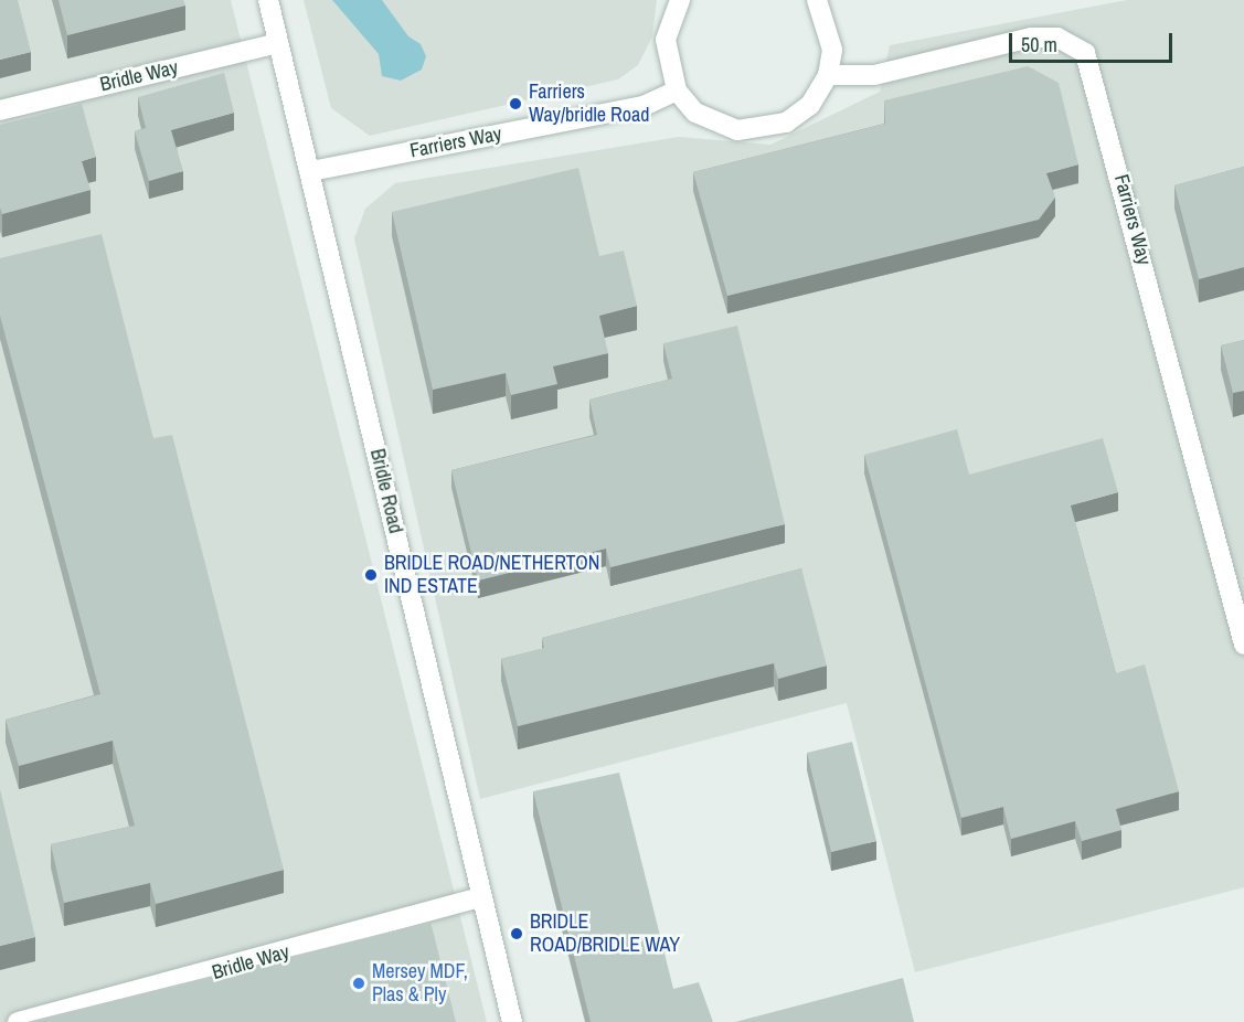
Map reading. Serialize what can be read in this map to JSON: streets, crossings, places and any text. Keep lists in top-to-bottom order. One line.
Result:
{"streets":{"street":["Bridle Way","Farriers Way","Bridle Road"]},"crossings":[["Bridle Way","Bridle Road"],["Farriers Way","Bridle Road"]],"places":["Farriers Way/bridle Road","BRIDLE ROAD/NETHERTON IND ESTATE","BRIDLE ROAD/BRIDLE WAY","Mersey MDF, Plas & Ply"],"scale_bar":"50 m"}
